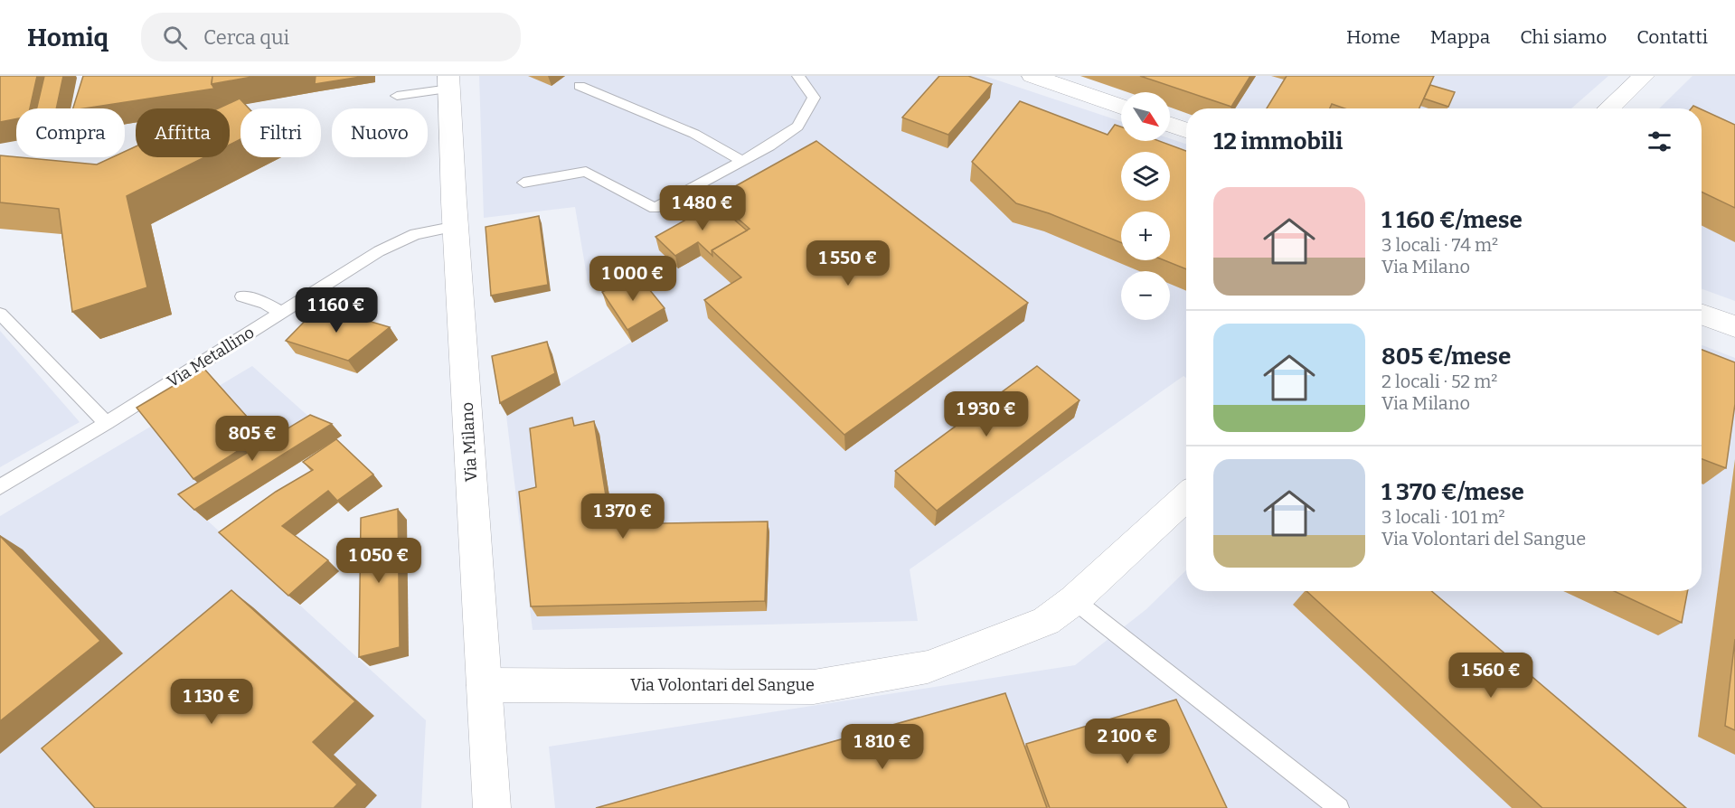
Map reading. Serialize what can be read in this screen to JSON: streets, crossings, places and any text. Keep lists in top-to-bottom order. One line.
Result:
{"streets":{"street":["Via Milano","Via Volontari del Sangue"],"lane":["Via Metallino"]},"crossings":[["Via Metallino","Via Milano"],["Via Milano","Via Volontari del Sangue"]],"north":"bottom right","page":{"header":"Homiq","search":"Cerca qui","nav":["Home","Mappa","Chi siamo","Contatti"],"map_buttons":["+","−"],"chip":["Compra","Affitta","Filtri","Nuovo"],"heading":"12 immobili","list":[{"name":"1 160 €/mese","note":"3 locali · 74 m² · Via Milano"},{"name":"805 €/mese","note":"2 locali · 52 m² · Via Milano"},{"name":"1 370 €/mese","note":"3 locali · 101 m² · Via Volontari del Sangue"}],"price":["1 480 €","1 550 €","1 000 €","1 160 €","1 930 €","805 €","1 370 €","1 050 €","1 560 €","1 130 €","2 100 €","1 810 €"]}}
